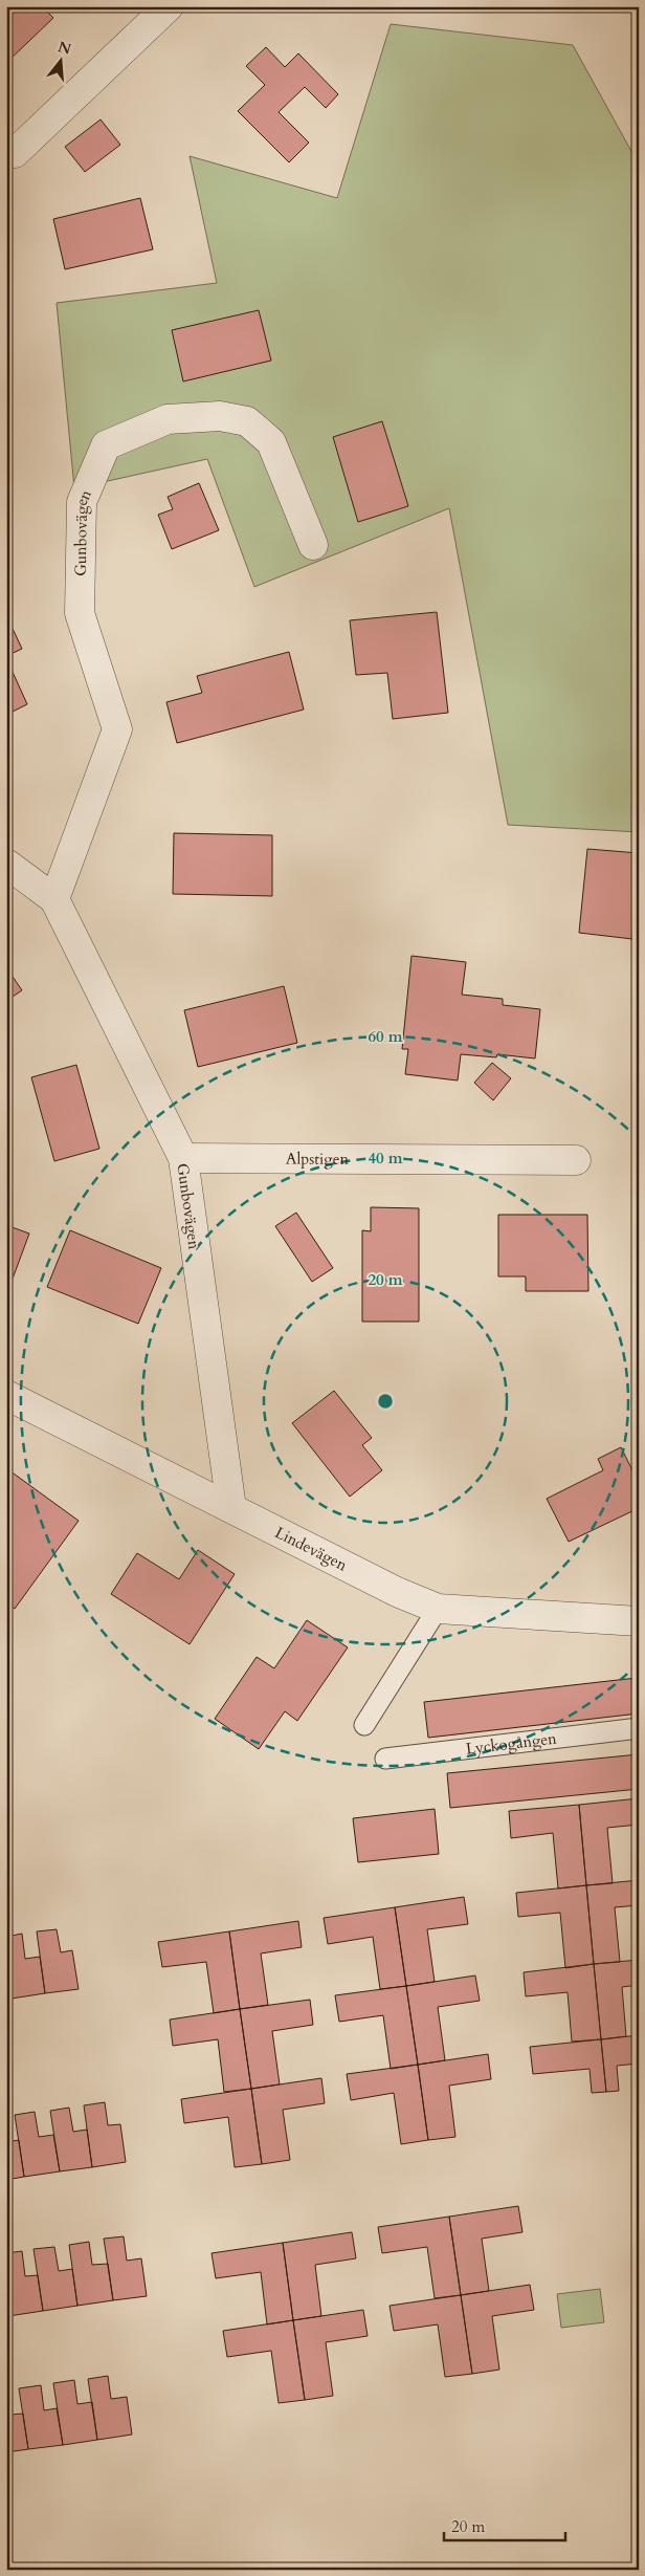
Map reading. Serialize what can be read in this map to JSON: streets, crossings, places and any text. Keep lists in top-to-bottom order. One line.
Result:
{"streets":{"street":["Gunbovägen","Alpstigen","Lindevägen"],"lane":["Lyckogången"]},"crossings":[["Gunbovägen","Alpstigen"],["Gunbovägen","Lindevägen"]],"scale_bar":"20 m","north":"top","rings":["60 m","40 m","20 m"]}
